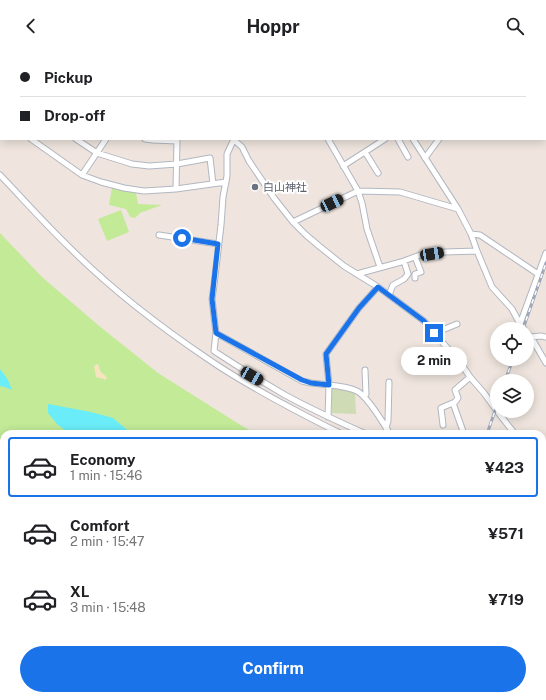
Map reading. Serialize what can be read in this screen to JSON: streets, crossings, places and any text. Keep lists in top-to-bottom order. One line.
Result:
{"places":["白山神社"],"page":{"header":"Hoppr","banner":["Pickup","Drop-off"],"bubble":"2 min","list":[{"name":"Economy","note":"1 min · 15:46","value":"¥423"},{"name":"Comfort","note":"2 min · 15:47","value":"¥571"},{"name":"XL","note":"3 min · 15:48","value":"¥719"}],"buttons":"Confirm"}}
